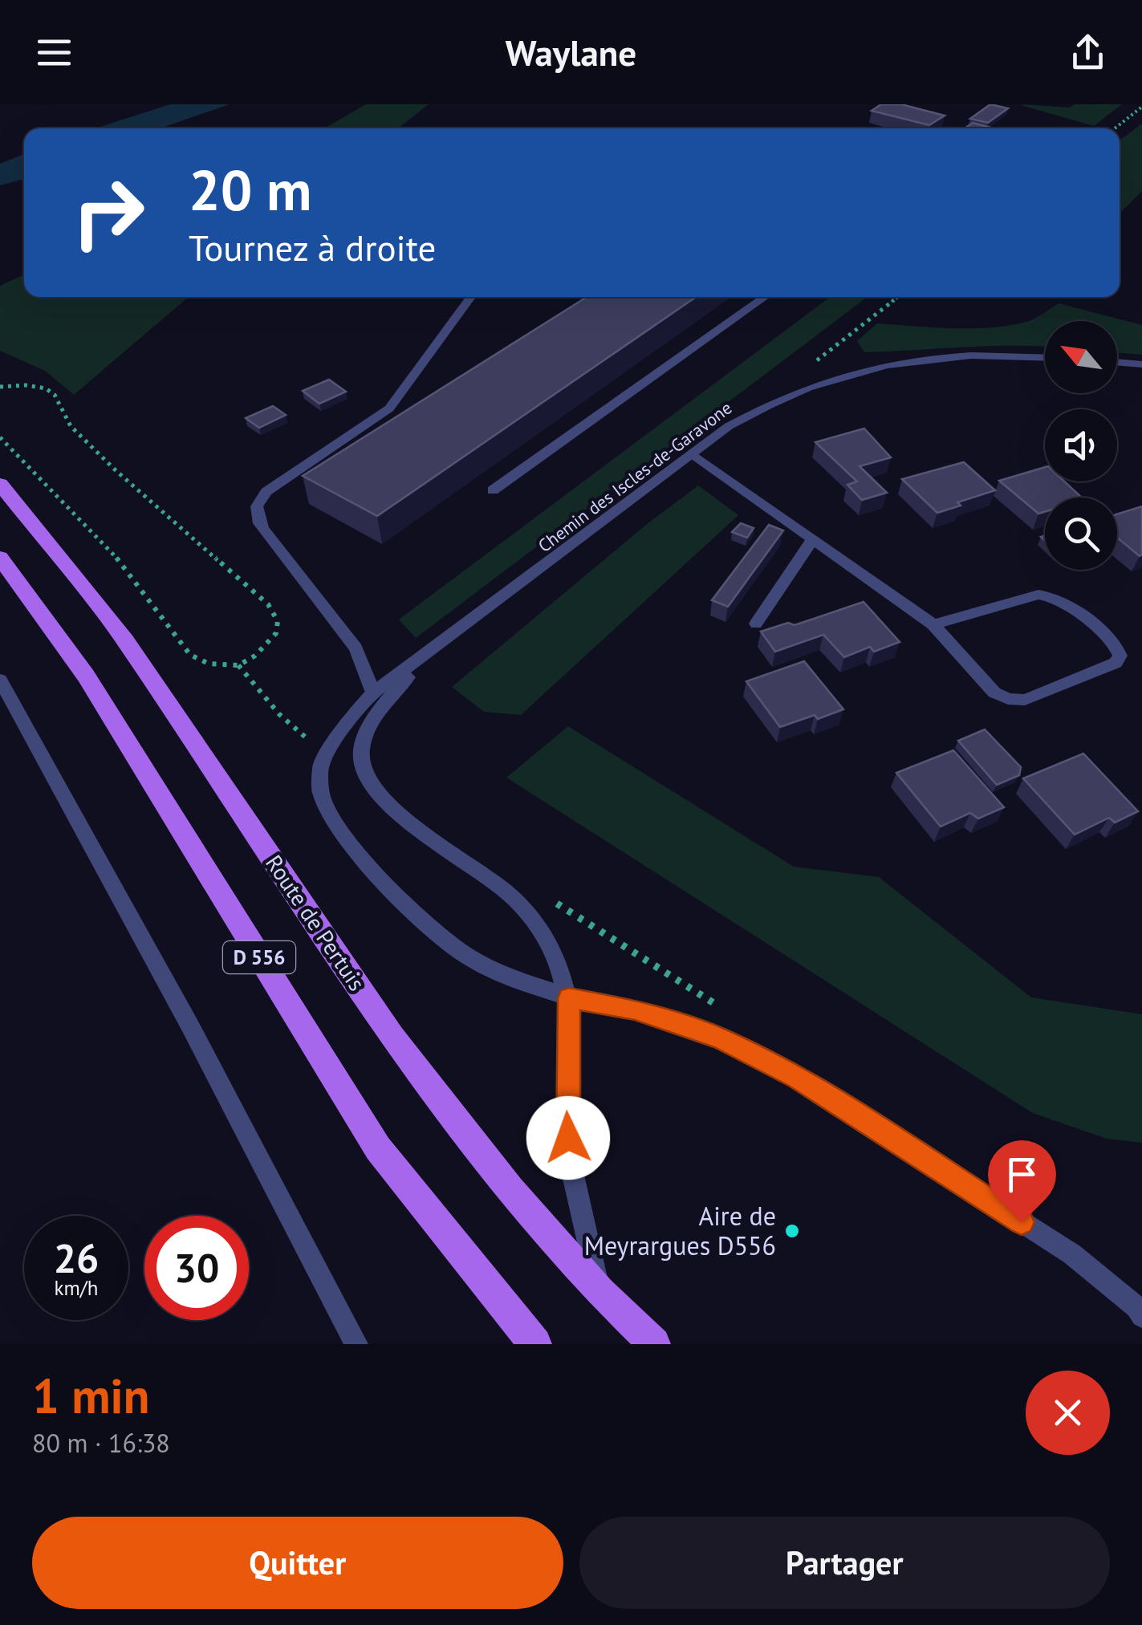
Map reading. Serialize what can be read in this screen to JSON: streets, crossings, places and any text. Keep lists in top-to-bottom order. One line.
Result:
{"streets":{"main road":["Route de Pertuis","D 556"],"street":["Chemin des Iscles-de-Garavone"]},"places":["Aire de Meyrargues D556"],"north":"top left","page":{"header":"Waylane","turn":["20 m","Tournez à droite"],"speed":"26 km/h","limit":"30","heading":["1 min","80 m · 16:38"],"buttons":["Quitter","Partager"]}}
